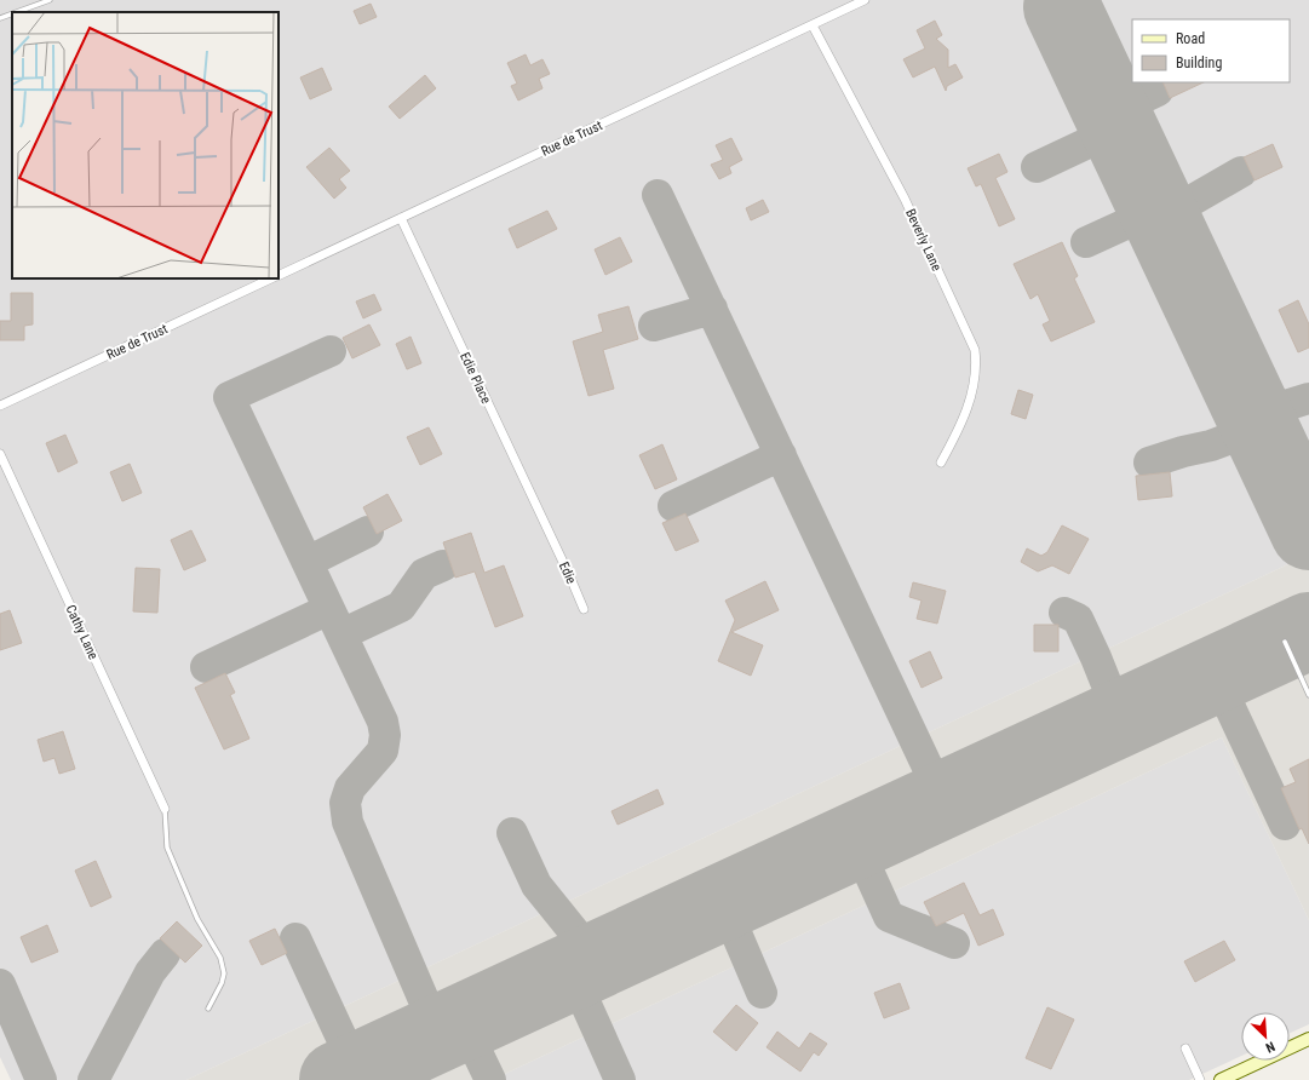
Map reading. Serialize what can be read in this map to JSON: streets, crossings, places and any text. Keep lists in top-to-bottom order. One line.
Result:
{"streets":{"street":["Rue de Trust","Beverly Lane","Edie Place","Edie","Cathy Lane"]},"crossings":[["Rue de Trust","Beverly Lane"],["Rue de Trust","Edie Place"],["Edie Place","Edie"]],"legend":["Road","Building"],"north":"bottom right"}
